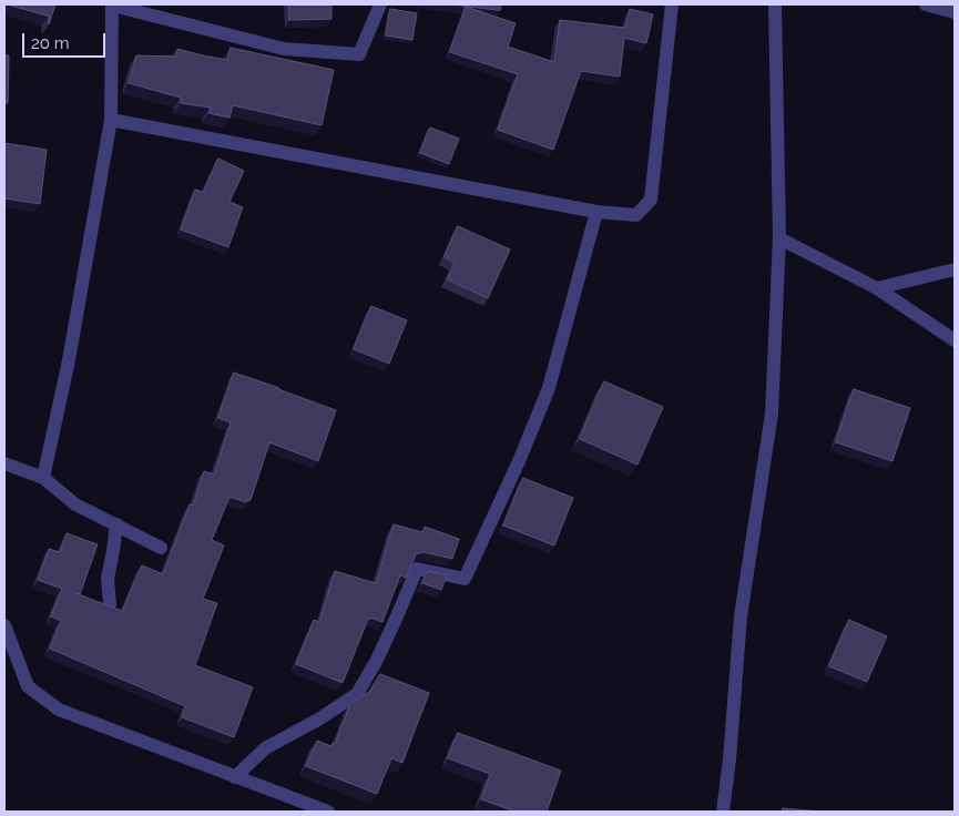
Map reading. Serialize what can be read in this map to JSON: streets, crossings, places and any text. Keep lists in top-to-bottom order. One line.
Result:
{"scale_bar":"20 m"}
